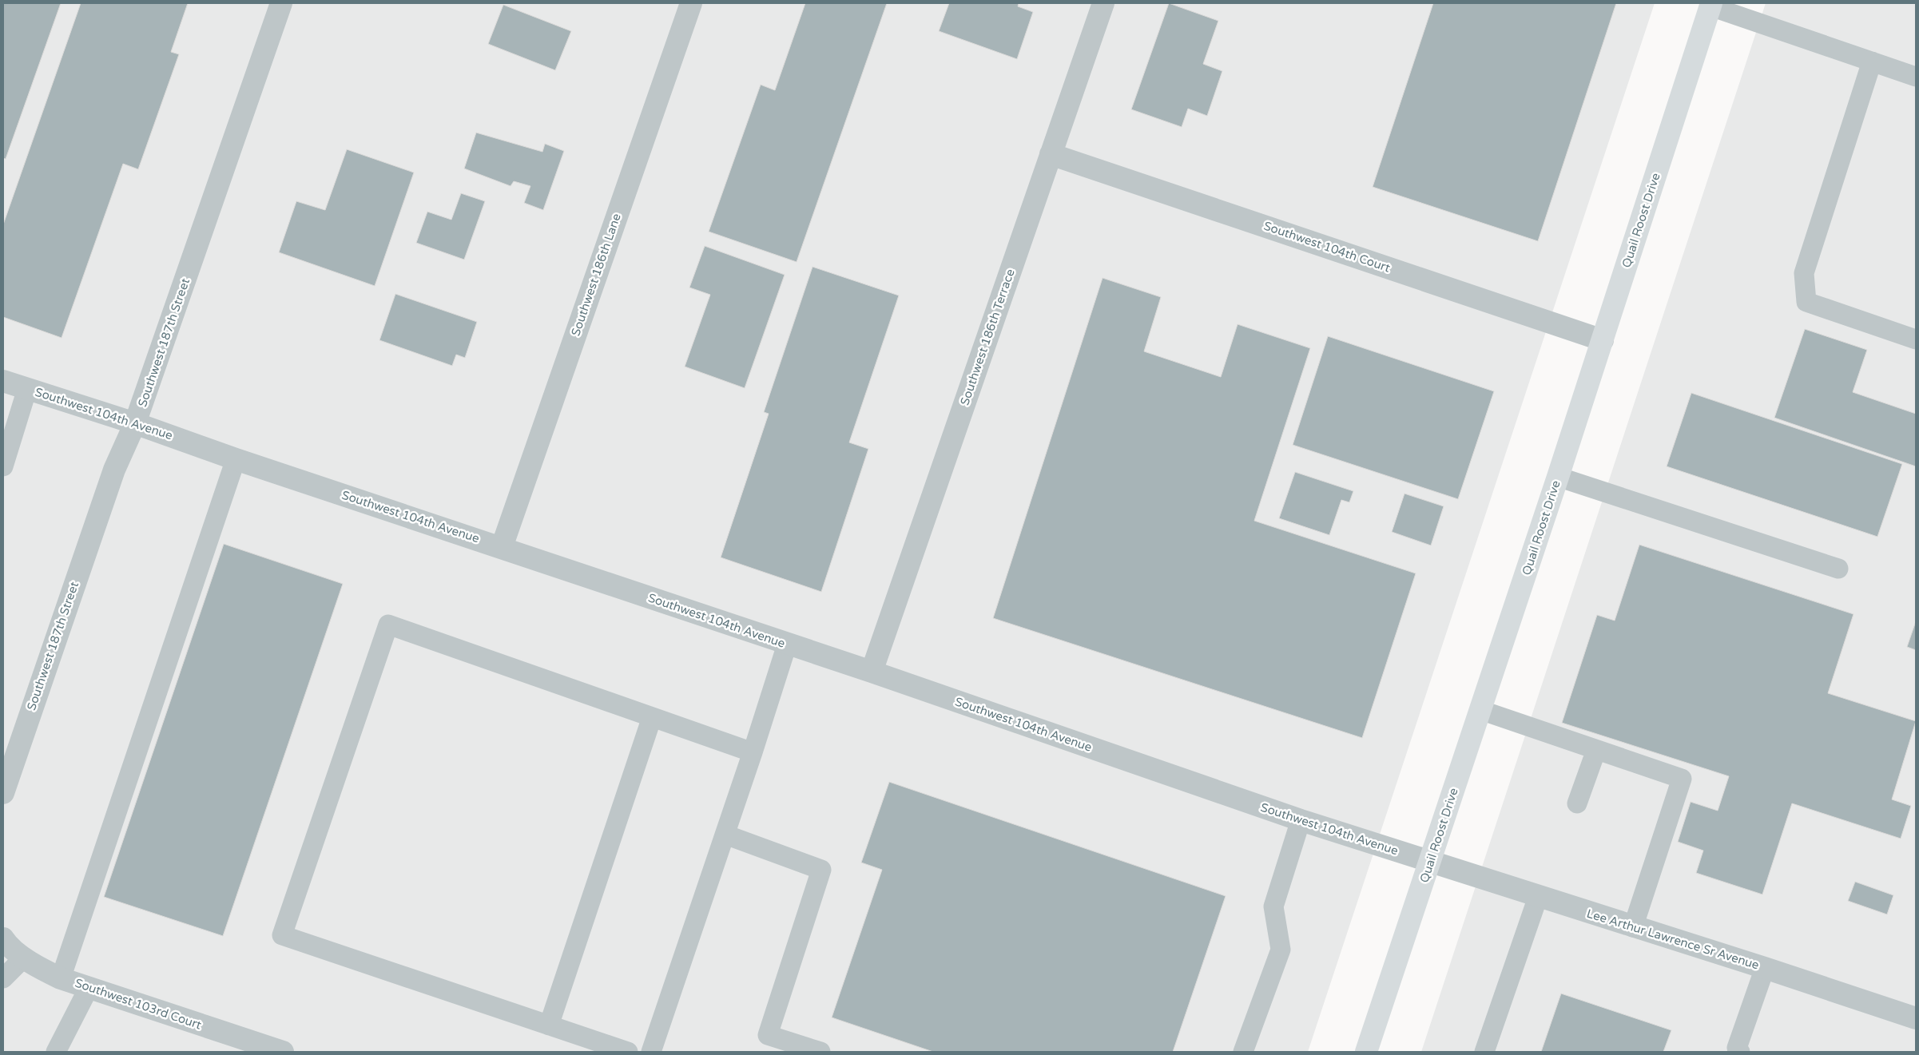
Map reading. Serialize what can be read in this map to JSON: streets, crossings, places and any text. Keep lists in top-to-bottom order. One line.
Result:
{"streets":{"main road":["Quail Roost Drive"],"street":["Southwest 104th Court","Southwest 186th Lane","Southwest 186th Terrace","Southwest 187th Street","Southwest 104th Avenue","Lee Arthur Lawrence Sr Avenue","Southwest 103rd Court"]},"crossings":[["Quail Roost Drive","Southwest 104th Court"],["Quail Roost Drive","Southwest 104th Avenue"],["Quail Roost Drive","Lee Arthur Lawrence Sr Avenue"],["Southwest 104th Court","Southwest 186th Terrace"],["Southwest 186th Lane","Southwest 104th Avenue"],["Southwest 186th Terrace","Southwest 104th Avenue"],["Southwest 187th Street","Southwest 104th Avenue"],["Southwest 104th Avenue","Lee Arthur Lawrence Sr Avenue"]]}
